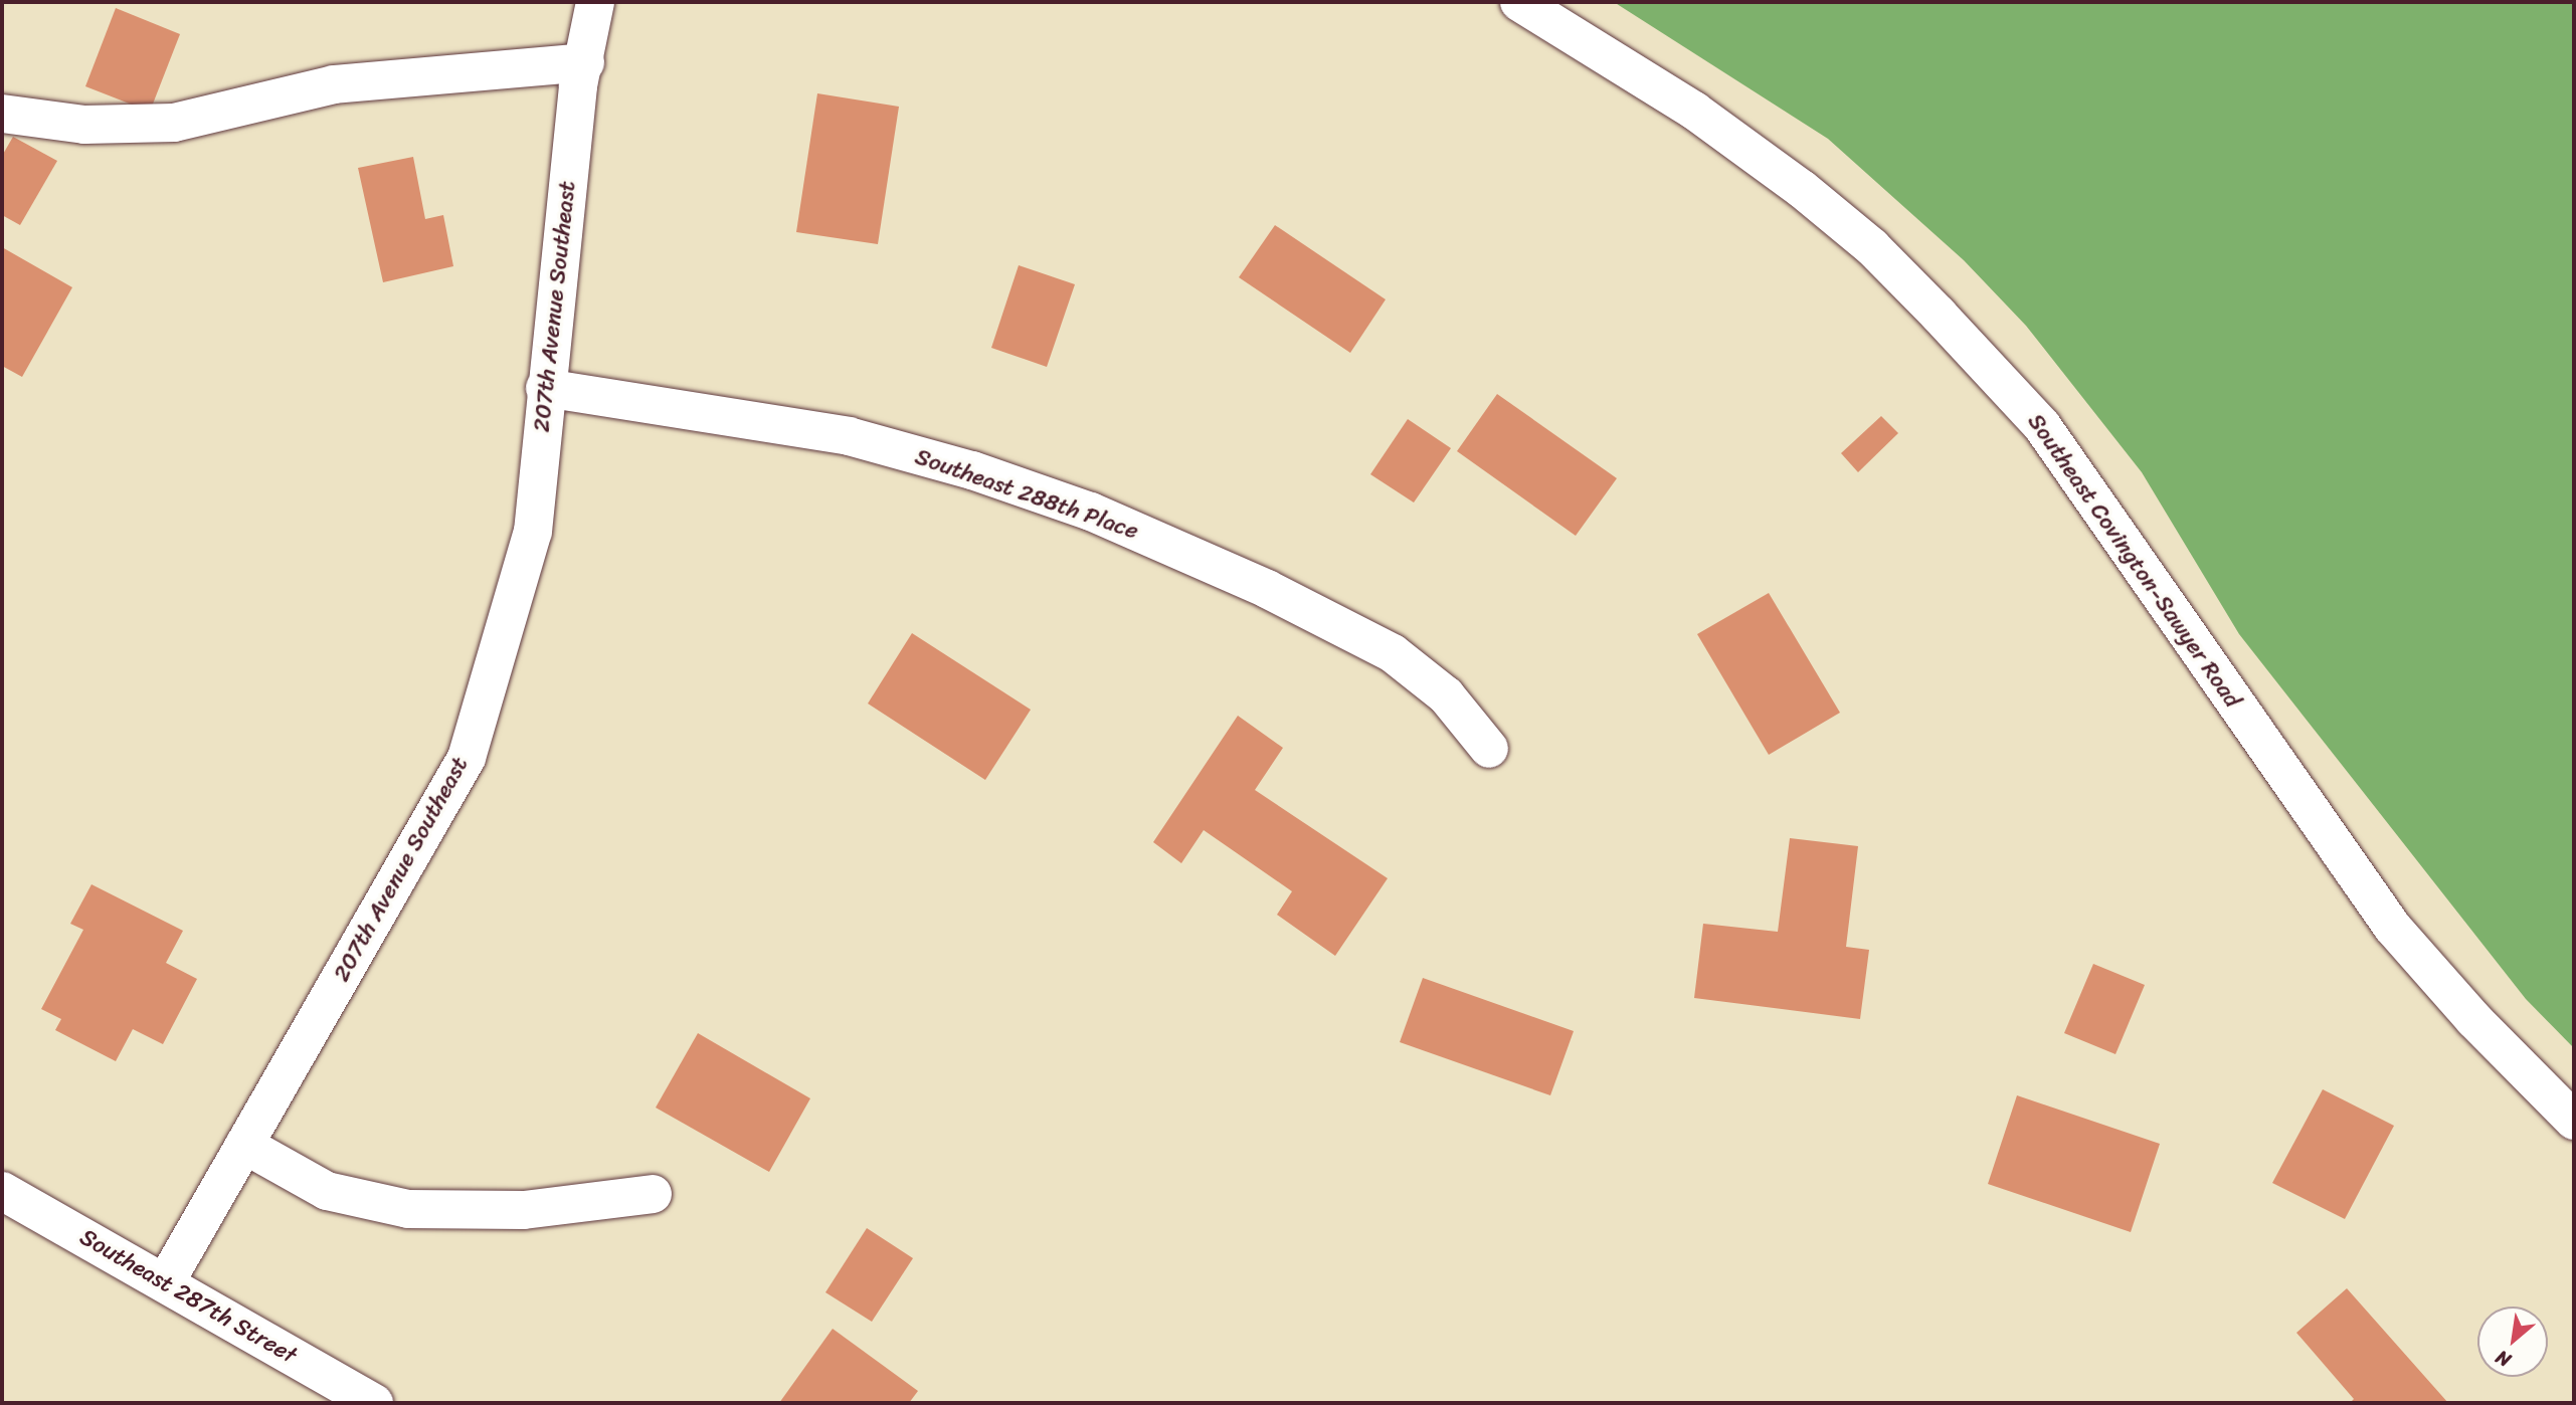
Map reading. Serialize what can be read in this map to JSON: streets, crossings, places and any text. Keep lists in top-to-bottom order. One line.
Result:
{"streets":{"street":["207th Avenue Southeast","Southeast 288th Place","Southeast Covington-Sawyer Road","Southeast 287th Street"]},"crossings":[["207th Avenue Southeast","Southeast 288th Place"],["207th Avenue Southeast","Southeast 287th Street"]],"north":"bottom left"}
